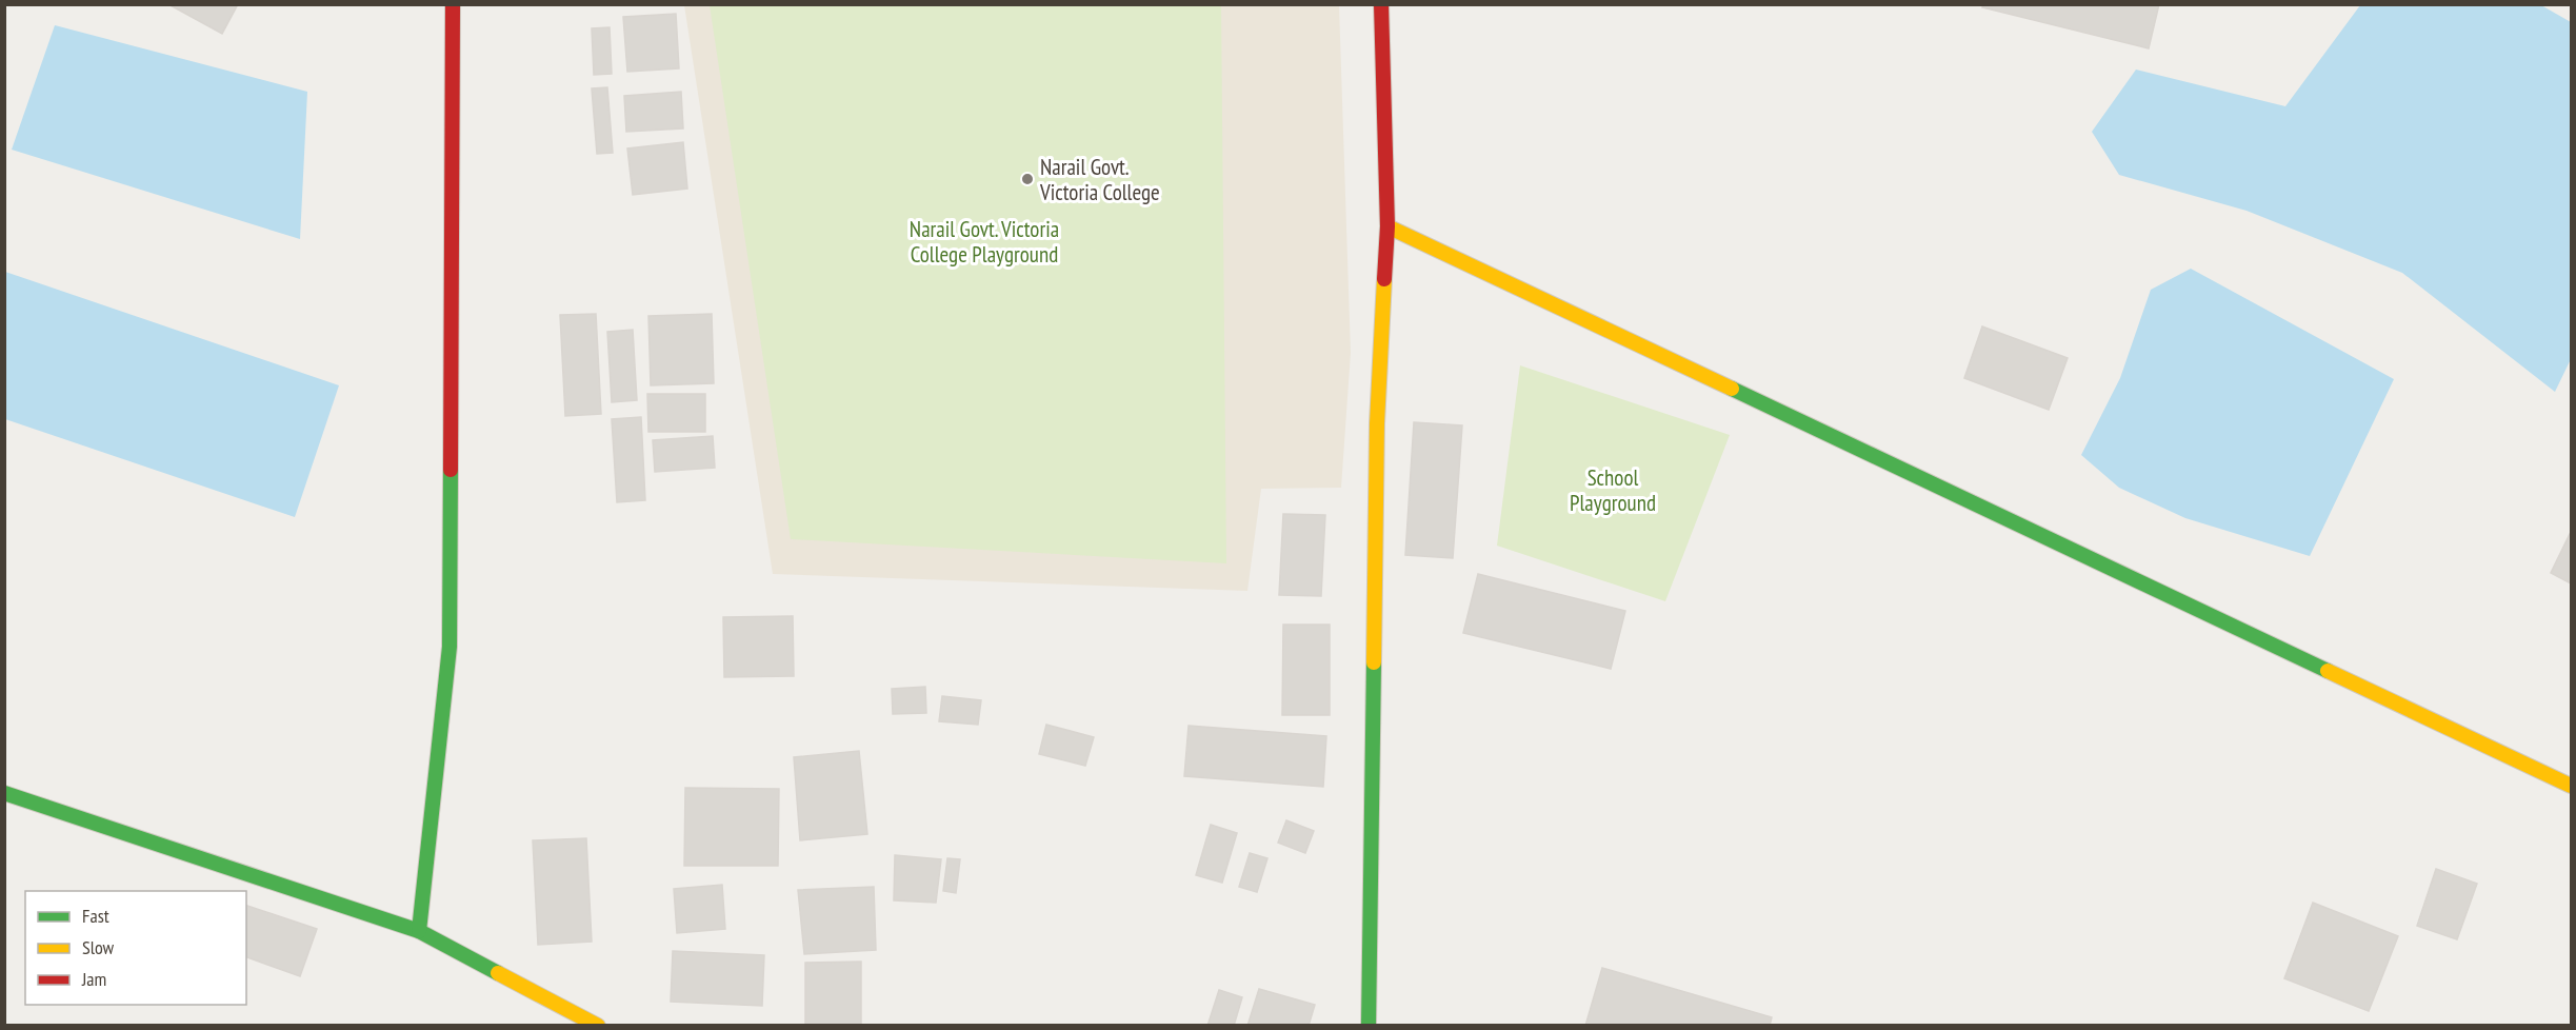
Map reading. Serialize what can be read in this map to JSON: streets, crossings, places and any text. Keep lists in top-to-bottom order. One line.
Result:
{"parks":["Narail Govt. Victoria College Playground","School Playground"],"places":["Narail Govt. Victoria College"],"legend":["Fast","Slow","Jam"]}
